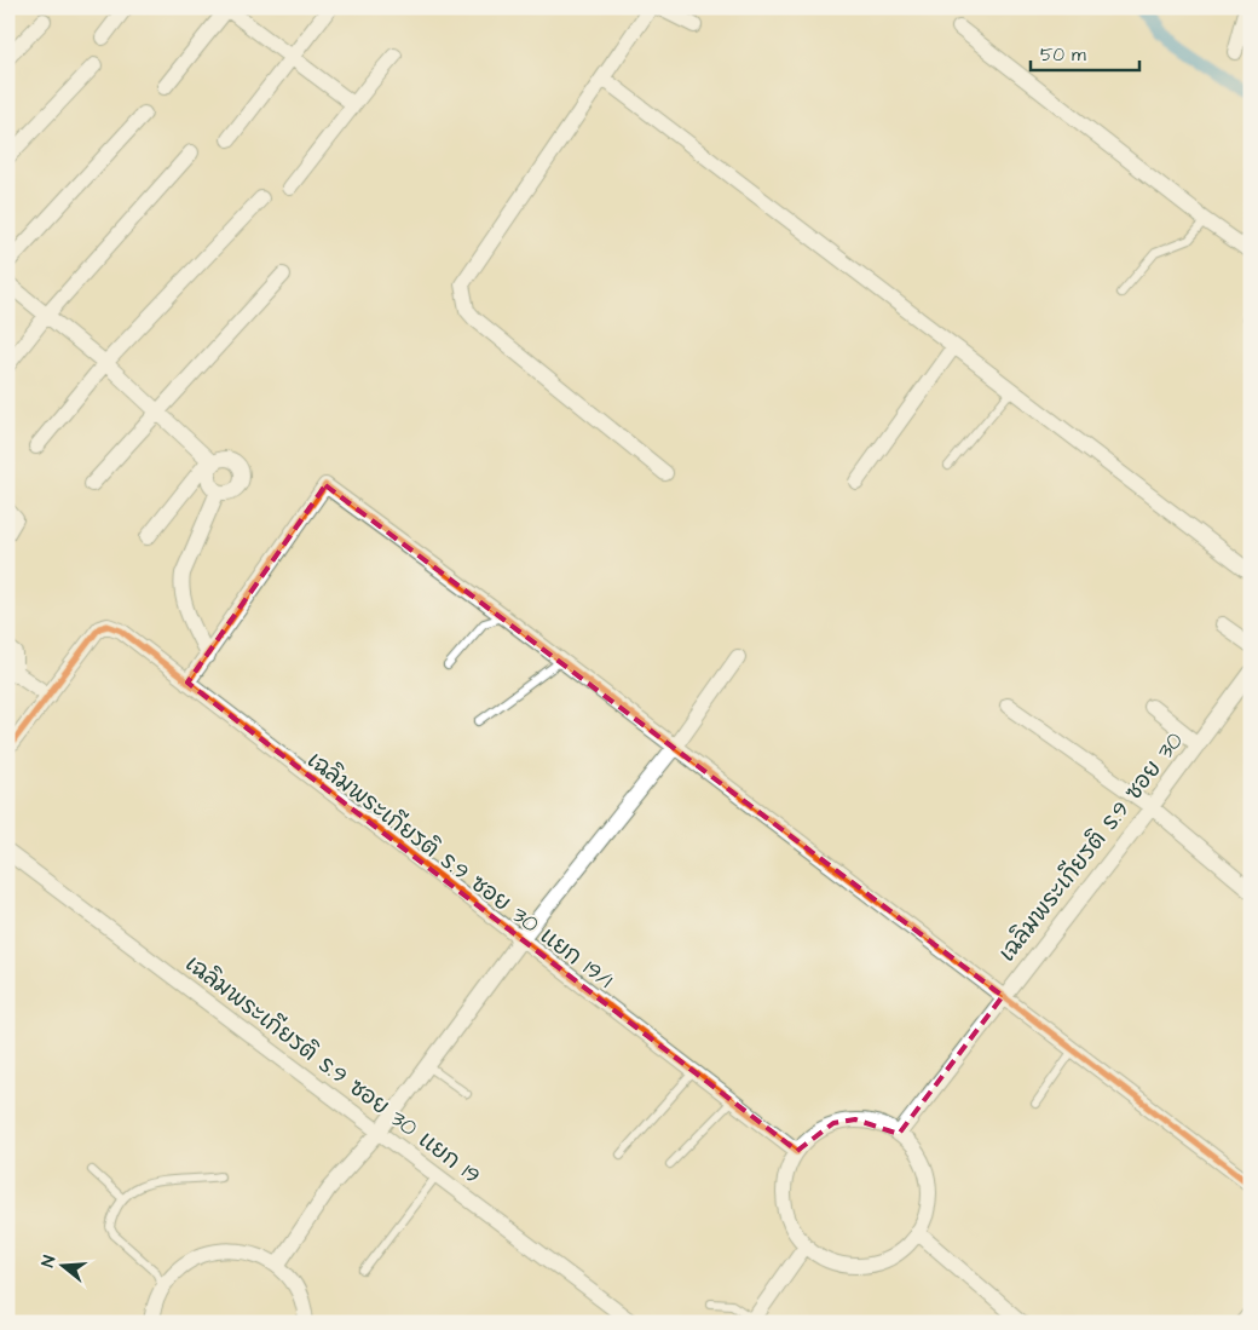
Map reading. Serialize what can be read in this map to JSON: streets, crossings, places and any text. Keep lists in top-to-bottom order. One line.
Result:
{"streets":{"street":["เฉลิมพระเกียรติ ร.9 ซอย 30","เฉลิมพระเกียรติ ร.9 ซอย 30 แยก 19/1","เฉลิมพระเกียรติ ร.9 ซอย 30 แยก 19"]},"crossings":[["เฉลิมพระเกียรติ ร.9 ซอย 30","เฉลิมพระเกียรติ ร.9 ซอย 30 แยก 19/1"]],"scale_bar":"50 m","north":"left"}
